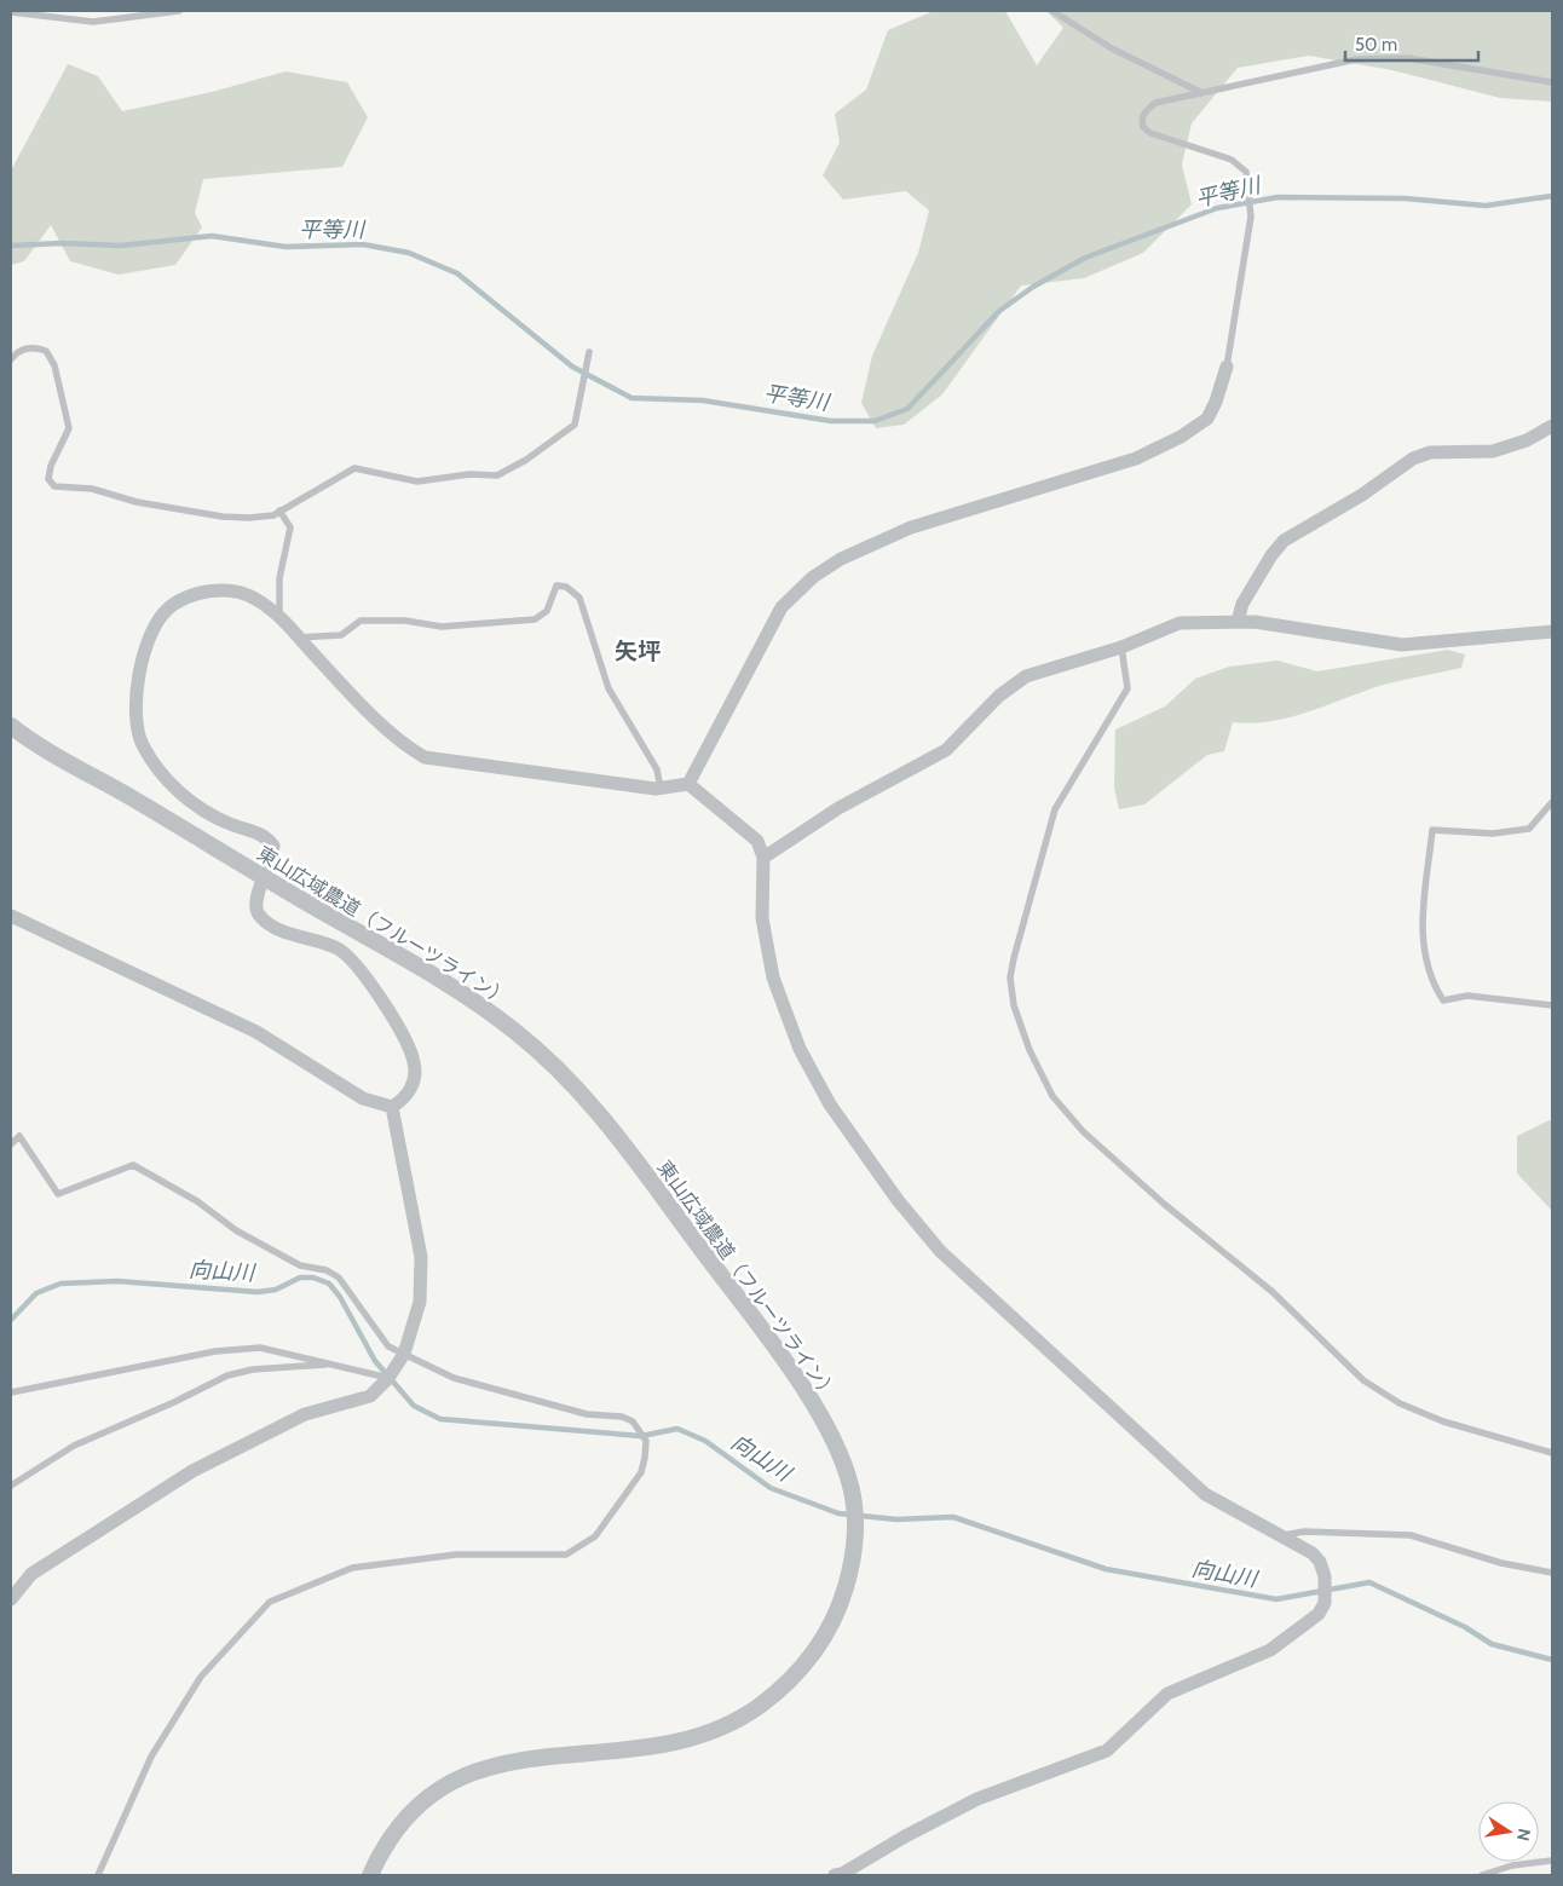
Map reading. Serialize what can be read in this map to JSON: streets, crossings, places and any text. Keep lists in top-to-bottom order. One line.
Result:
{"streets":{"street":["東山広域農道（フルーツライン）"]},"districts":["矢坪"],"water":["平等川","向山川"],"scale_bar":"50 m","north":"right"}
